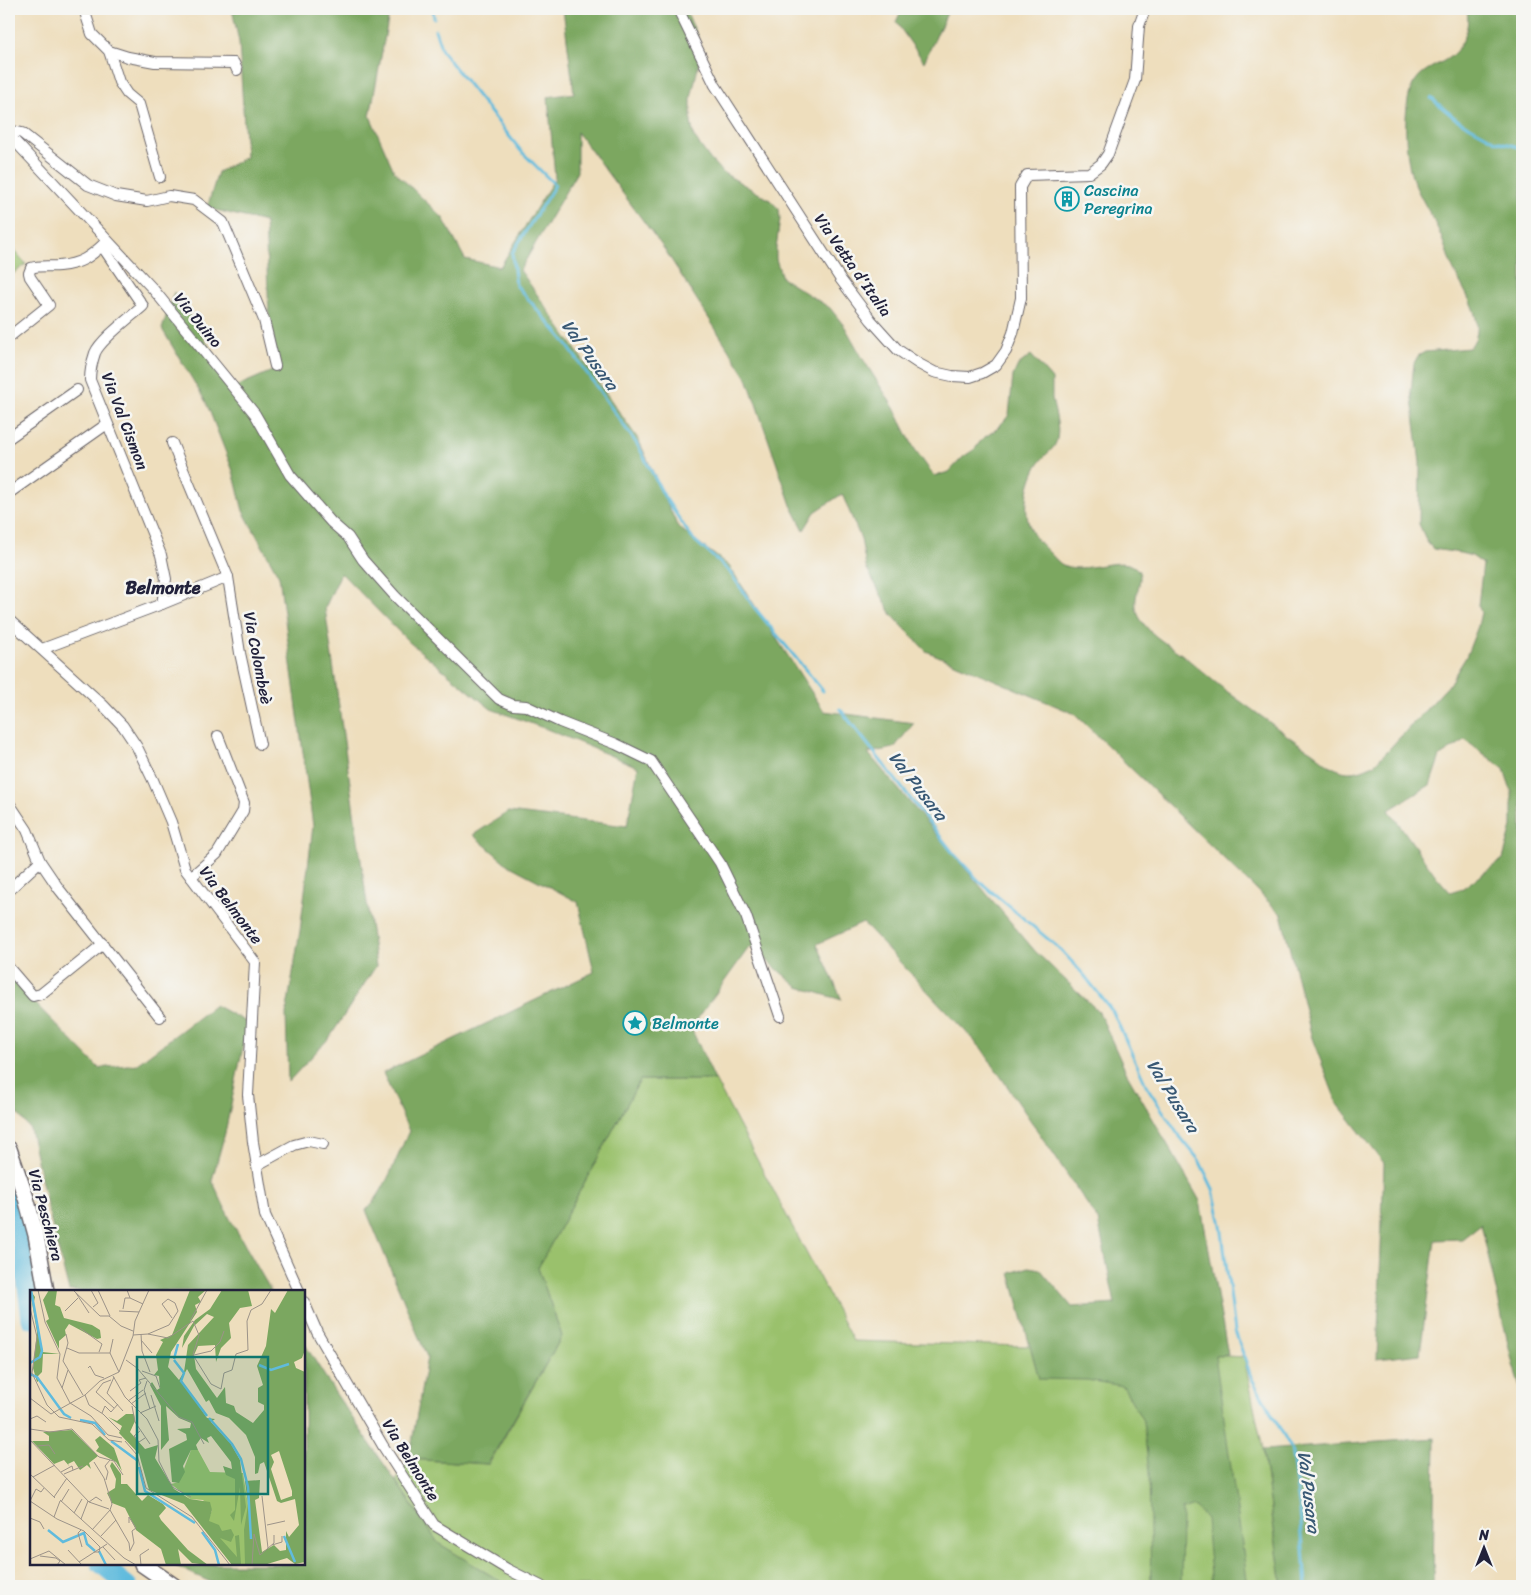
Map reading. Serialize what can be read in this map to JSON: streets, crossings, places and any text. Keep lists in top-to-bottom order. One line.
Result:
{"streets":{"main road":["Via Peschiera"],"street":["Via Vetta d'Italia","Via Duino","Via Val Cismon","Via Colombeè","Via Belmonte"]},"crossings":[["Via Duino","Via Val Cismon"]],"districts":["Belmonte"],"water":["Val Pusara"],"places":{"building":["Cascina Peregrina"],"place":["Belmonte"]},"north":"top"}
